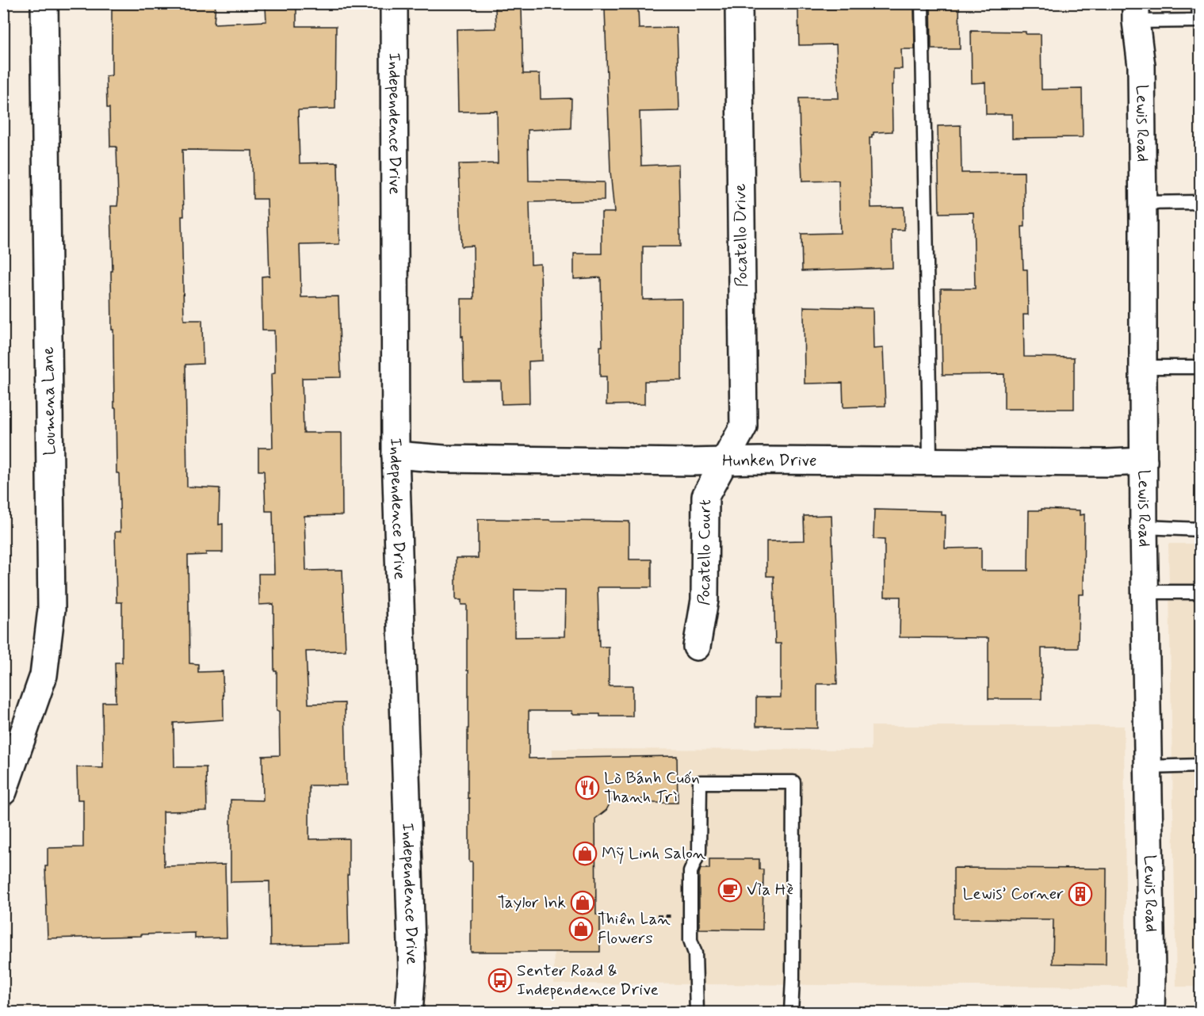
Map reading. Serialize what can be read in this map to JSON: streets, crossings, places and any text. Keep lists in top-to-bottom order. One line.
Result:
{"streets":{"street":["Independence Drive","Lewis Road","Pocatello Drive","Loumena Lane","Hunken Drive","Pocatello Court"]},"crossings":[["Independence Drive","Hunken Drive"],["Lewis Road","Hunken Drive"],["Pocatello Drive","Hunken Drive"],["Pocatello Drive","Pocatello Court"],["Hunken Drive","Pocatello Court"]],"places":{"restaurant":["Lò Bánh Cuốn Thanh Trì"],"shop":["Mỹ Linh Salon","Taylor Ink","Thiên Lan Flowers"],"cafe":["Vỉa Hè"],"building":["Lewis’ Corner"],"bus stop":["Senter Road & Independence Drive"]}}
